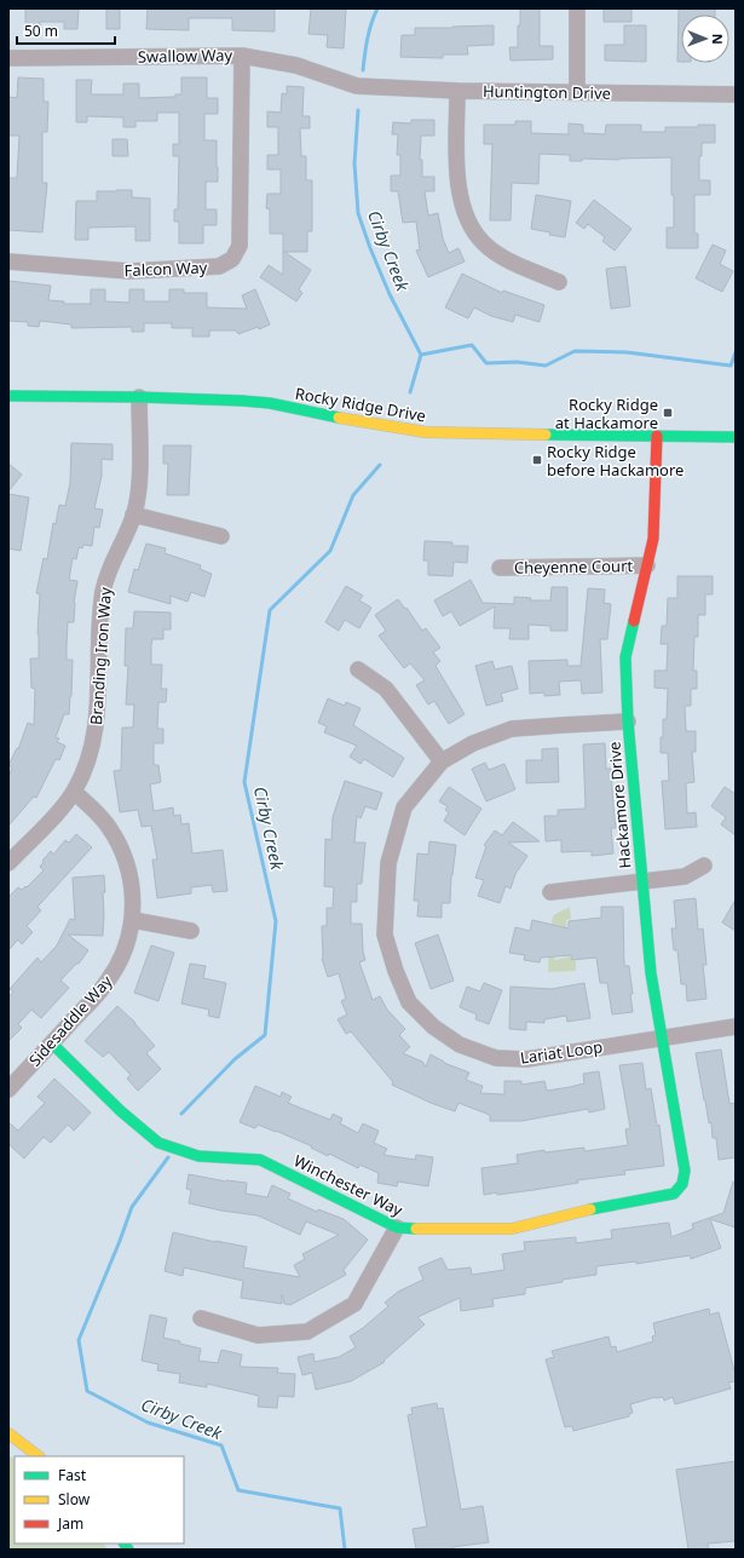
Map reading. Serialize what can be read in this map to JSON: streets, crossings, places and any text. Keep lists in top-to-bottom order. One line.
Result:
{"streets":{"street":["Swallow Way","Huntington Drive","Falcon Way","Rocky Ridge Drive","Cheyenne Court","Branding Iron Way","Hackamore Drive","Sidesaddle Way","Lariat Loop","Winchester Way"]},"crossings":[["Swallow Way","Huntington Drive"],["Swallow Way","Falcon Way"],["Rocky Ridge Drive","Branding Iron Way"],["Rocky Ridge Drive","Hackamore Drive"],["Cheyenne Court","Hackamore Drive"],["Hackamore Drive","Lariat Loop"],["Hackamore Drive","Winchester Way"],["Sidesaddle Way","Winchester Way"]],"water":["Cirby Creek"],"places":{"transit":["Rocky Ridge at Hackamore","Rocky Ridge before Hackamore"]},"legend":["Fast","Slow","Jam"],"scale_bar":"50 m","north":"right"}
